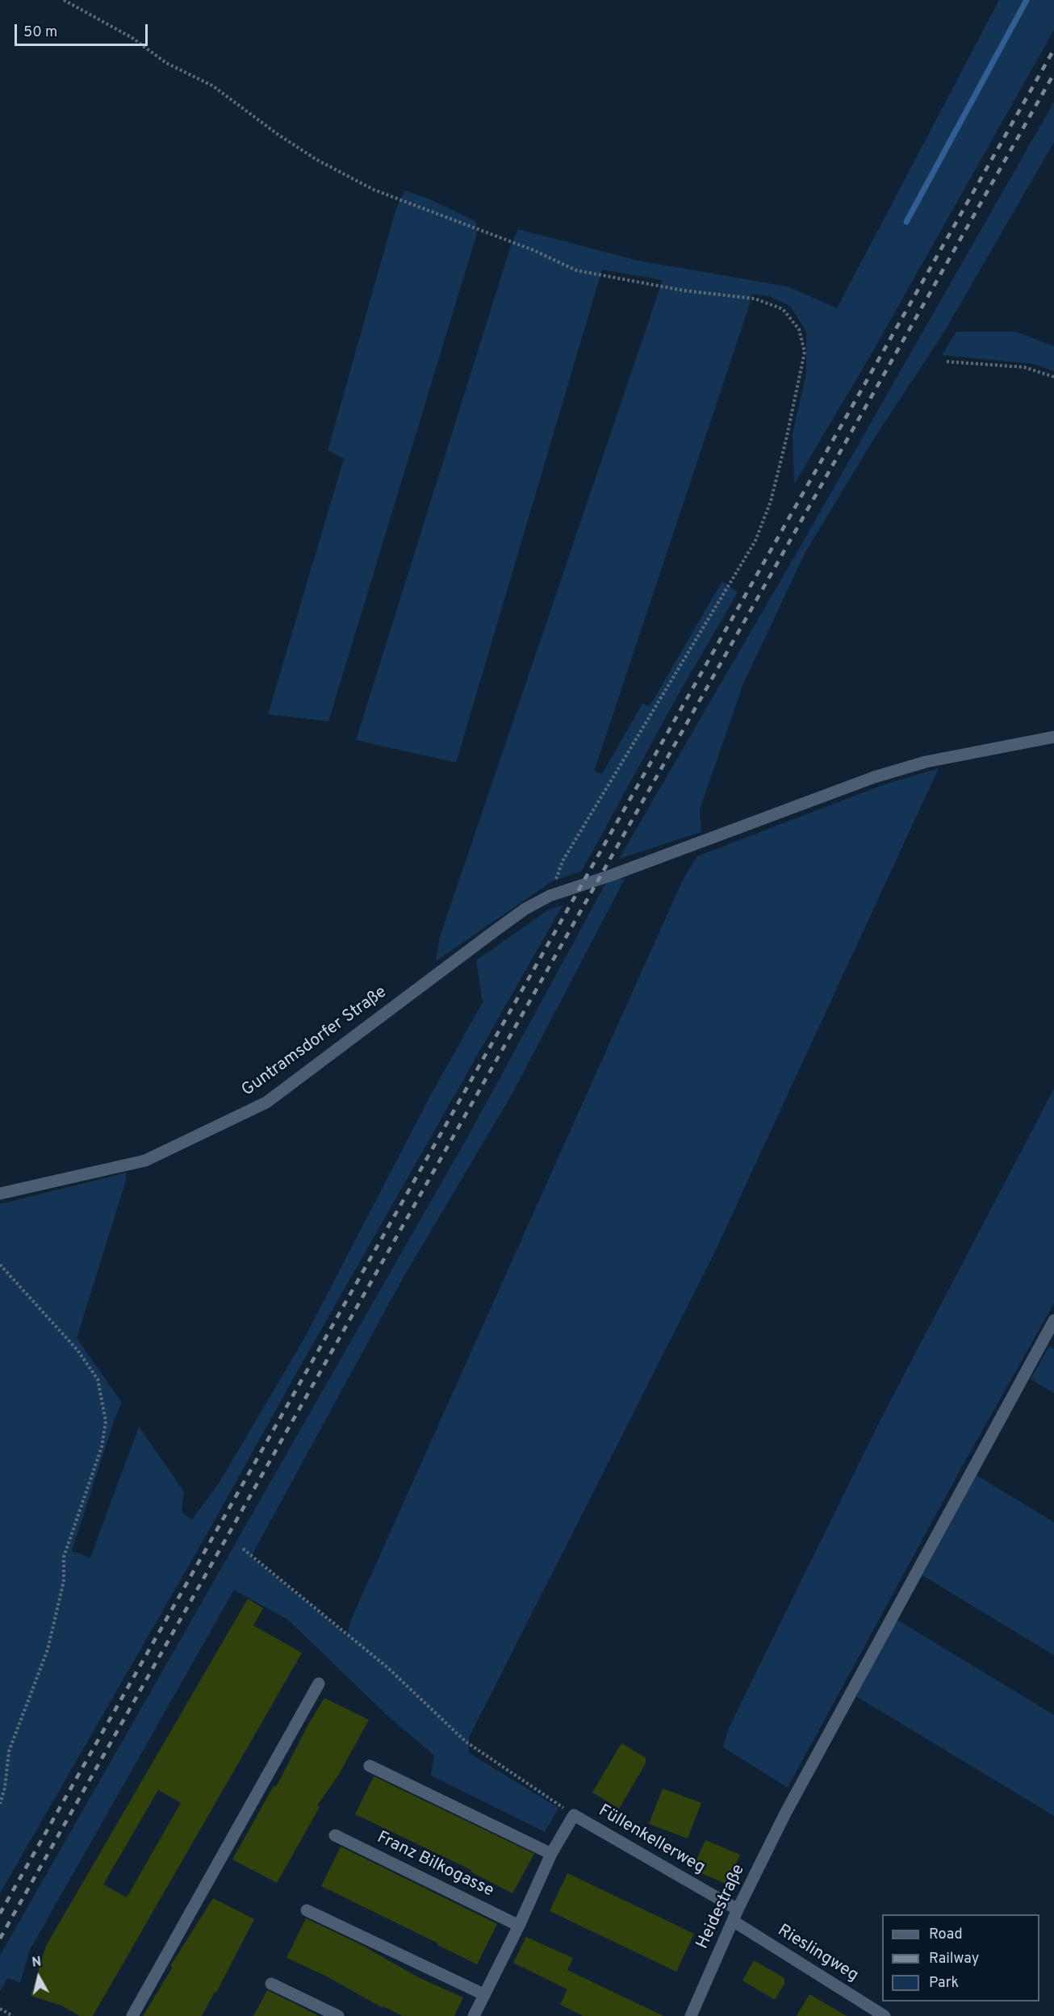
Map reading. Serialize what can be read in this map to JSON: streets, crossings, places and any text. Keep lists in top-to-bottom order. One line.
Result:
{"streets":{"street":["Guntramsdorfer Straße","Füllenkellerweg","Franz Bilkogasse","Heidestraße","Rieslingweg"]},"crossings":[["Füllenkellerweg","Heidestraße"],["Heidestraße","Rieslingweg"]],"legend":["Road","Railway","Park"],"scale_bar":"50 m","north":"top"}
